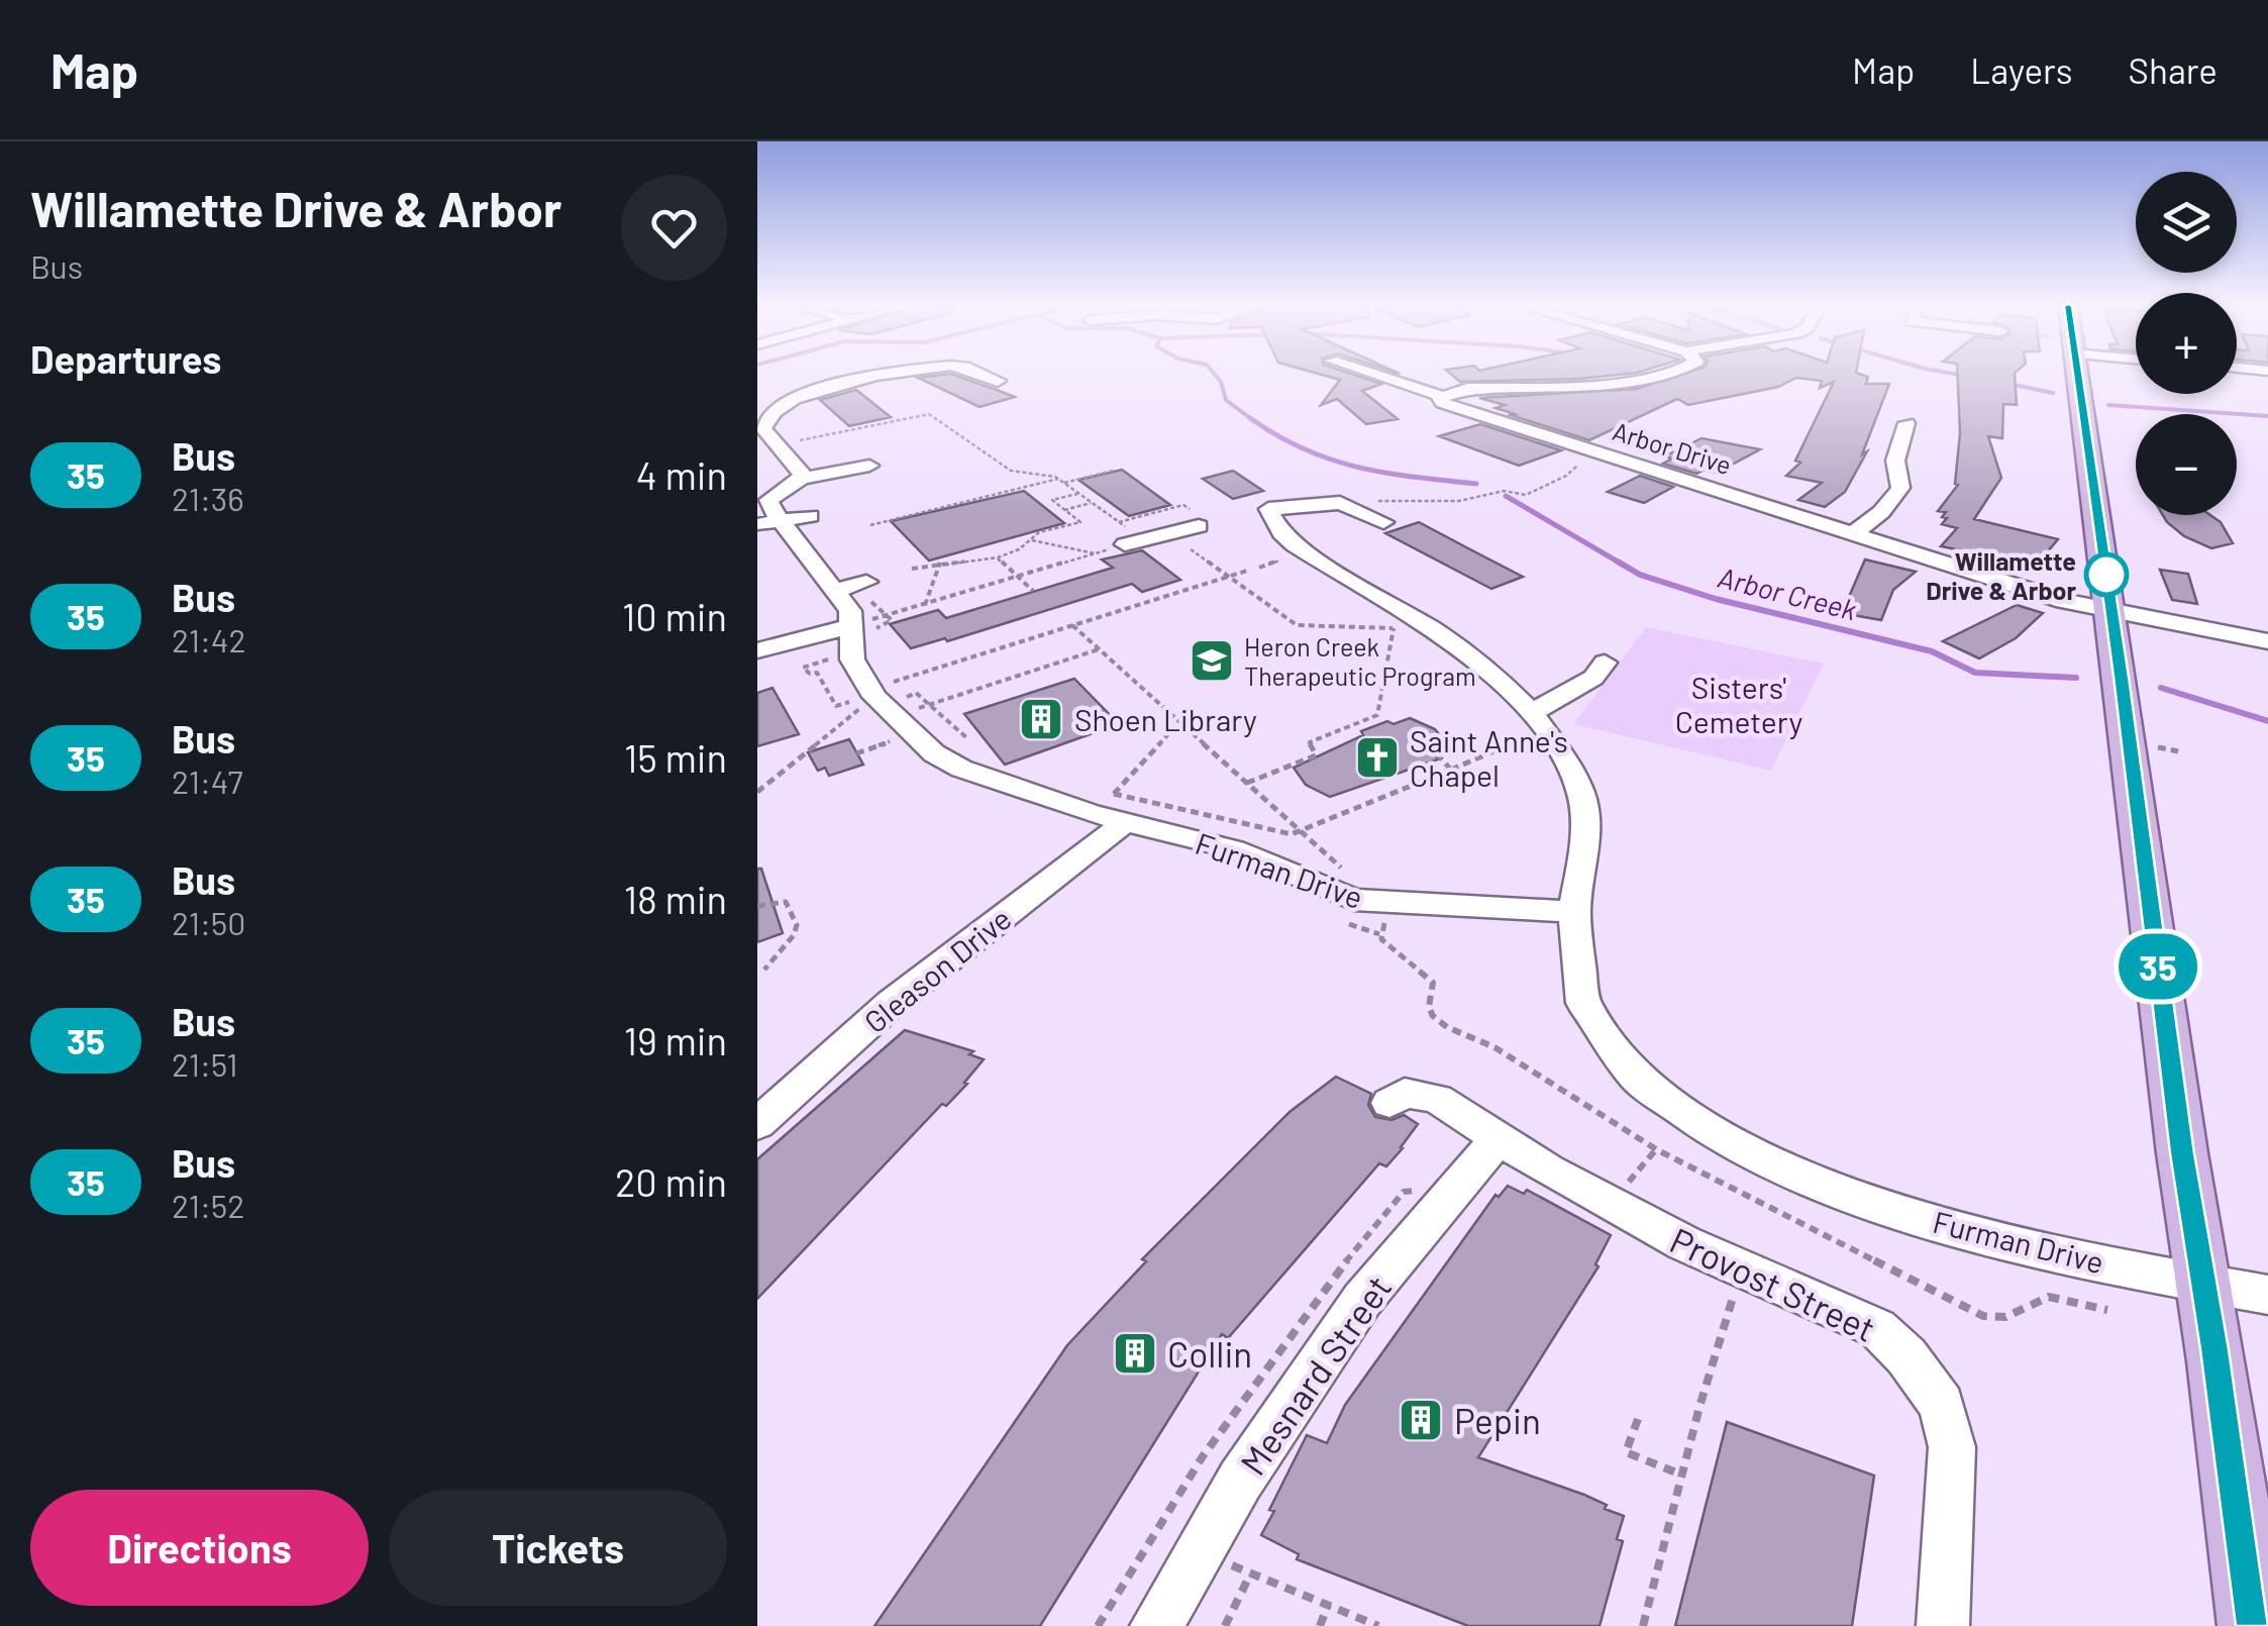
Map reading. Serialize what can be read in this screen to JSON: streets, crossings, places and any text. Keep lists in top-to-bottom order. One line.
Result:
{"streets":{"street":["Arbor Drive","Furman Drive","Gleason Drive","Provost Street","Mesnard Street"]},"crossings":[["Furman Drive","Gleason Drive"],["Provost Street","Mesnard Street"]],"water":["Arbor Creek"],"parks":["Sisters' Cemetery"],"places":{"other":["Willamette Drive & Arbor"],"school or university":["Heron Creek Therapeutic Program"],"building":["Shoen Library","Collin","Pepin"],"church":["Saint Anne's Chapel"]},"lines":["bus line 35"],"page":{"header":"Map","nav":["Map","Layers","Share"],"heading":[["Willamette Drive & Arbor","Bus"],"Departures"],"on_map":"35","map_buttons":["+","−"],"list":[{"mark":"35","name":"Bus","note":"21:36","value":"4 min"},{"mark":"35","name":"Bus","note":"21:42","value":"10 min"},{"mark":"35","name":"Bus","note":"21:47","value":"15 min"},{"mark":"35","name":"Bus","note":"21:50","value":"18 min"},{"mark":"35","name":"Bus","note":"21:51","value":"19 min"},{"mark":"35","name":"Bus","note":"21:52","value":"20 min"}],"buttons":["Directions","Tickets"]}}
